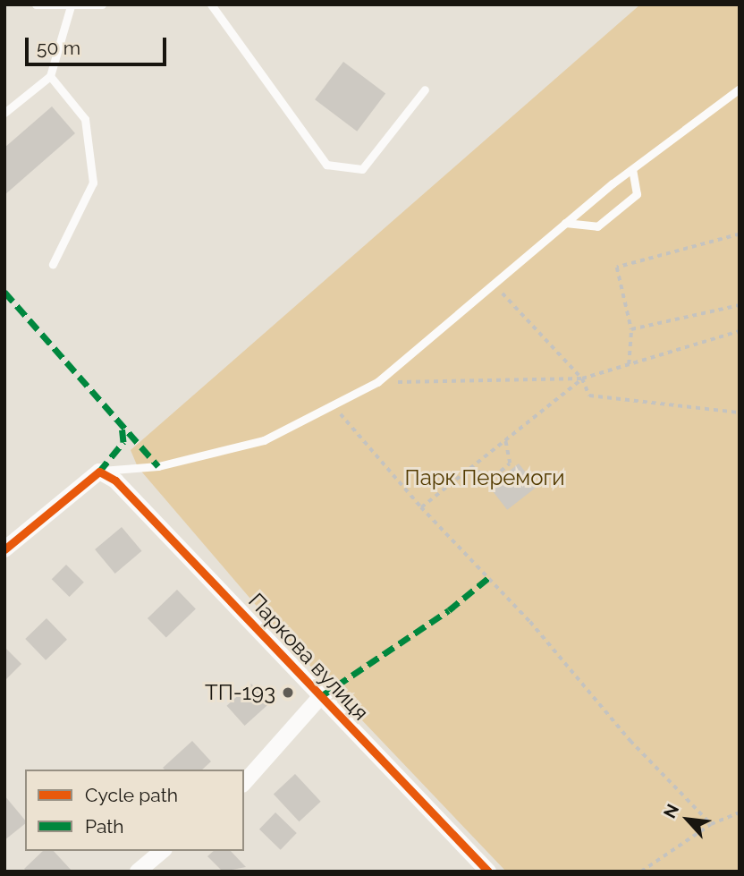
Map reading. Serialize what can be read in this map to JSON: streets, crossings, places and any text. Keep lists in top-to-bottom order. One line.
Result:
{"streets":{"street":["Паркова вулиця"]},"parks":["Парк Перемоги"],"places":["ТП-193"],"legend":["Cycle path","Path"],"scale_bar":"50 m","north":"top left"}
